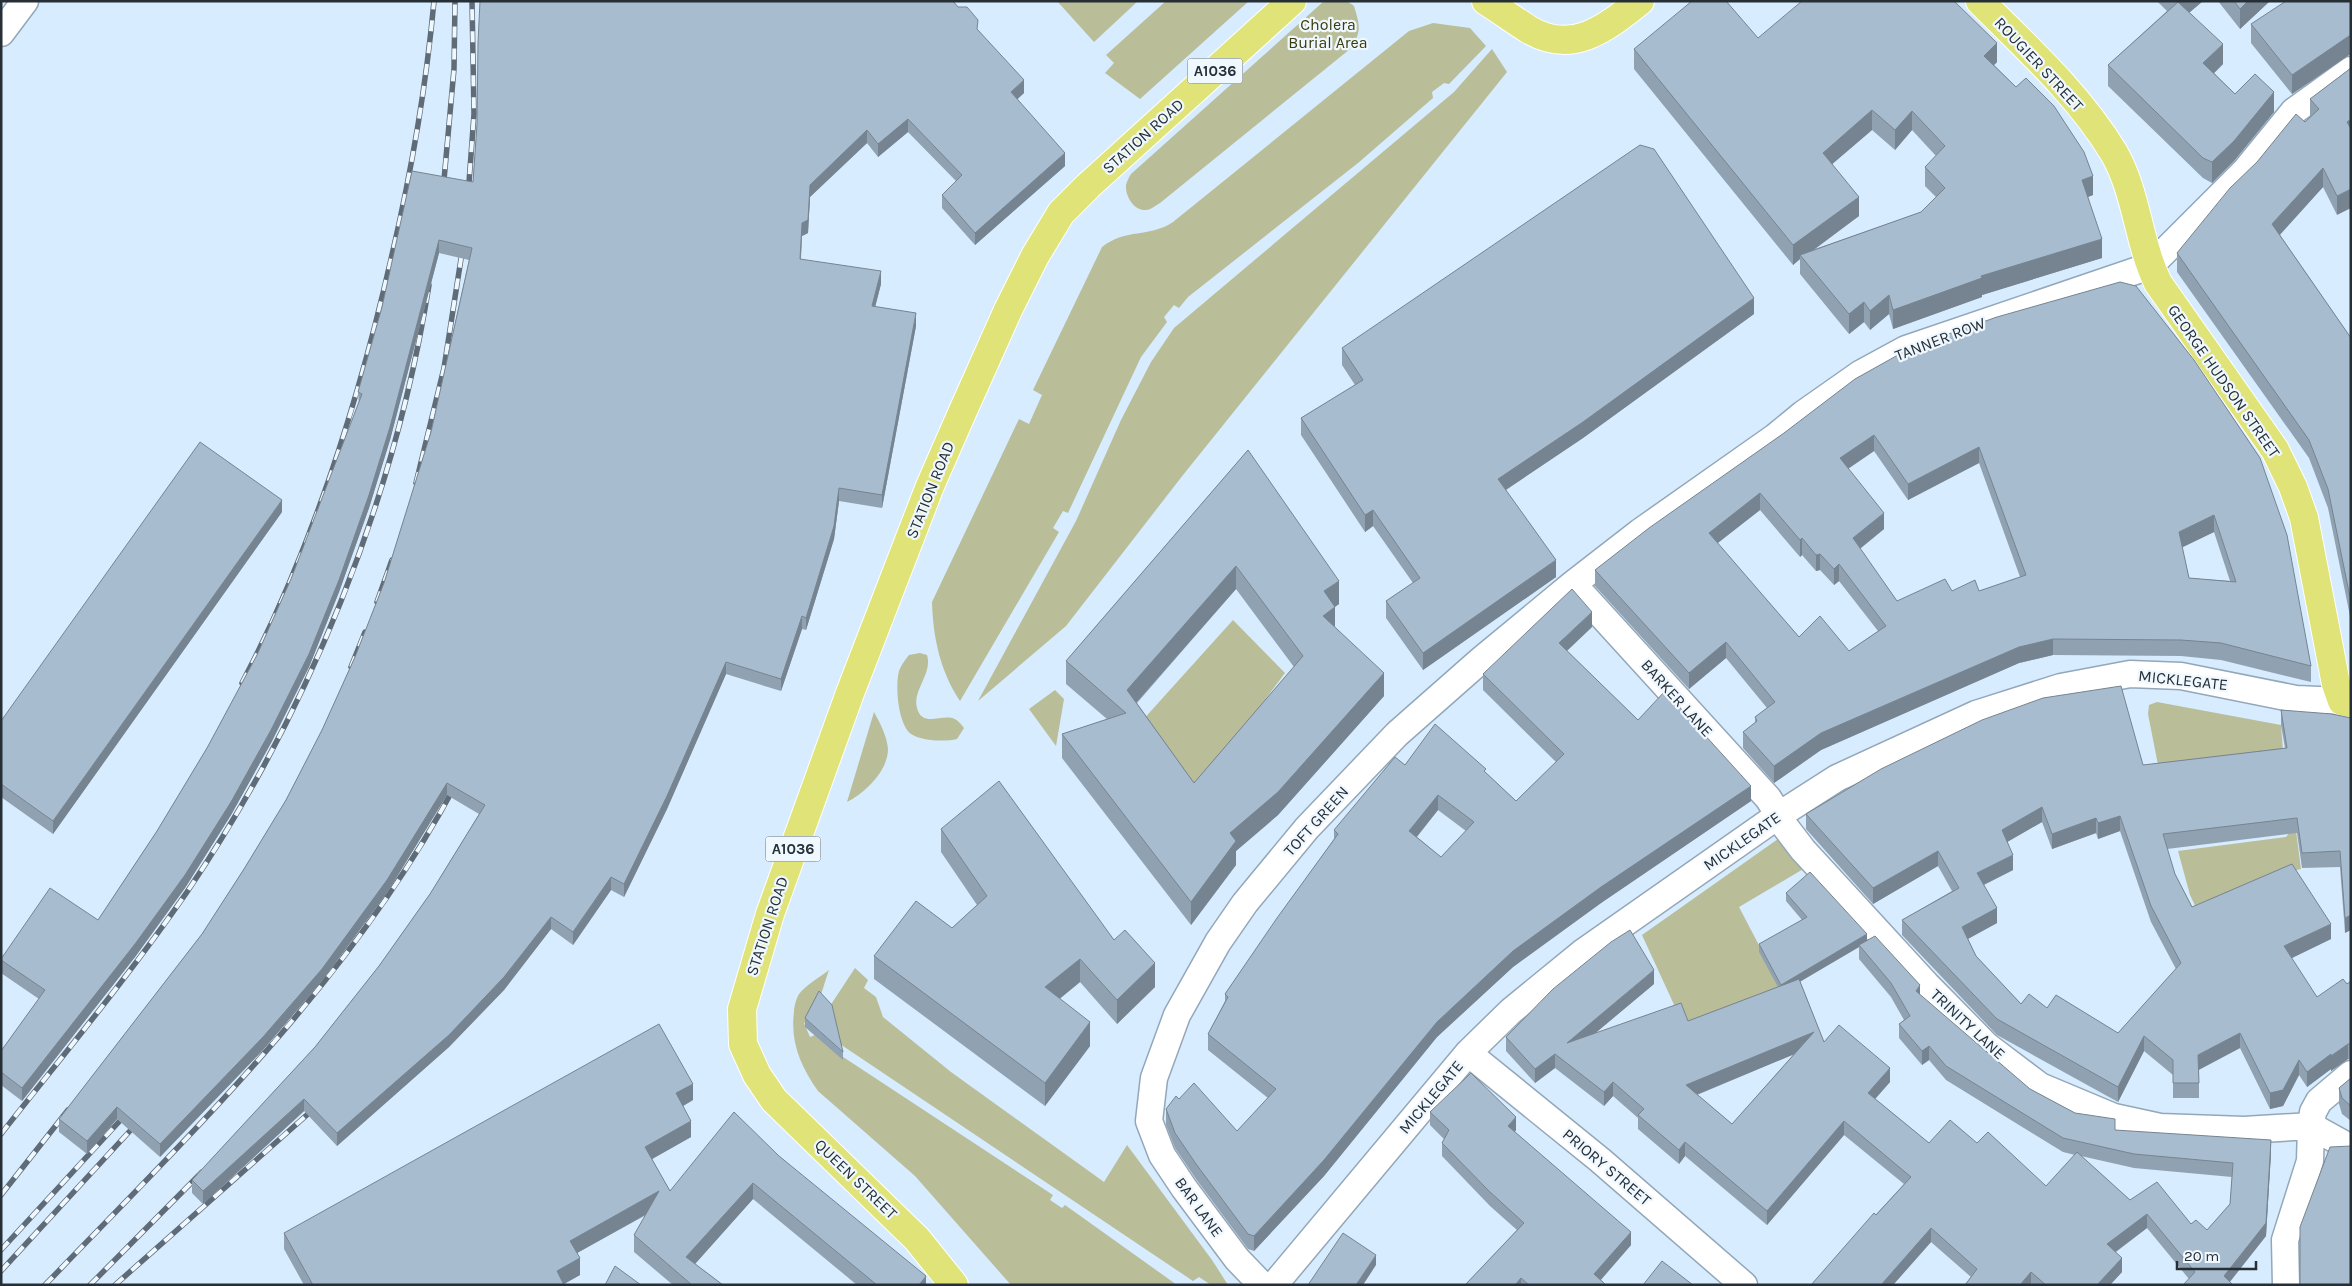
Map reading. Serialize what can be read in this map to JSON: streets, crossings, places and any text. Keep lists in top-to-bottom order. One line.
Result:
{"streets":{"main road":["ROUGIER STREET","A1036","STATION ROAD","GEORGE HUDSON STREET","QUEEN STREET"],"street":["TANNER ROW","MICKLEGATE","BARKER LANE","TOFT GREEN","TRINITY LANE","PRIORY STREET","BAR LANE"]},"crossings":[["ROUGIER STREET","TANNER ROW"],["ROUGIER STREET","GEORGE HUDSON STREET"],["STATION ROAD","QUEEN STREET"],["TANNER ROW","GEORGE HUDSON STREET"],["TANNER ROW","BARKER LANE"],["TANNER ROW","TOFT GREEN"],["GEORGE HUDSON STREET","MICKLEGATE"],["MICKLEGATE","BARKER LANE"],["MICKLEGATE","TRINITY LANE"],["MICKLEGATE","PRIORY STREET"],["BARKER LANE","TOFT GREEN"],["BARKER LANE","TRINITY LANE"],["TOFT GREEN","BAR LANE"]],"parks":["Cholera Burial Area"],"scale_bar":"20 m"}
